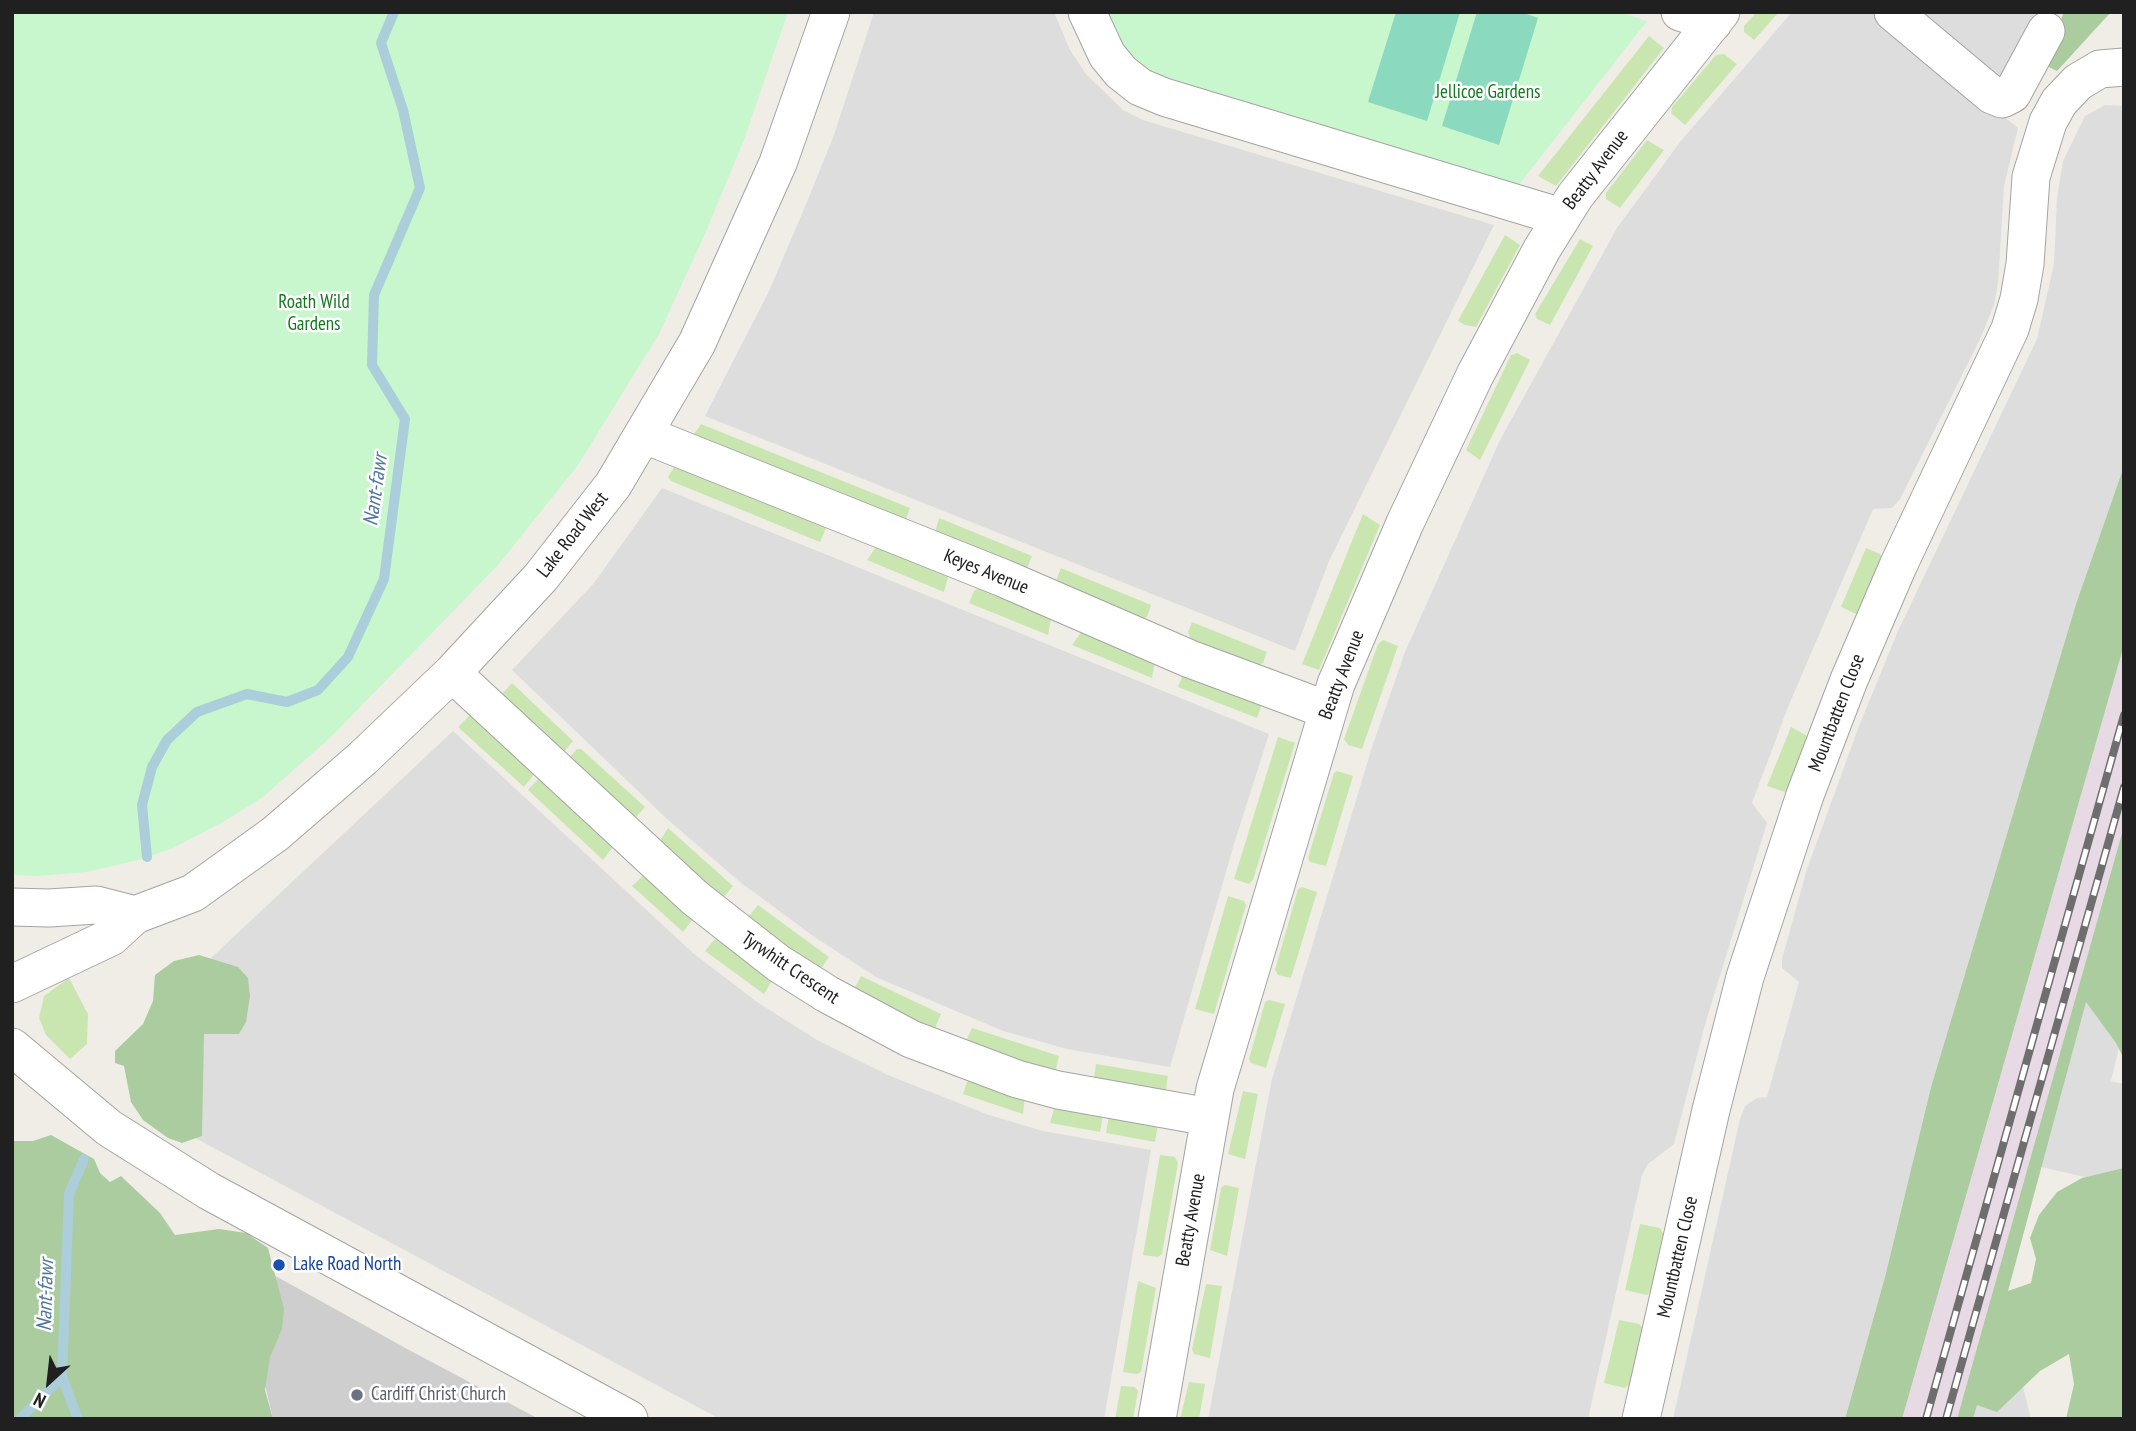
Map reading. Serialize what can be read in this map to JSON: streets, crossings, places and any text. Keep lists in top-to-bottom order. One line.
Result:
{"streets":{"street":["Beatty Avenue","Lake Road West","Keyes Avenue","Mountbatten Close","Tyrwhitt Crescent"]},"crossings":[["Beatty Avenue","Keyes Avenue"],["Beatty Avenue","Tyrwhitt Crescent"],["Lake Road West","Keyes Avenue"],["Lake Road West","Tyrwhitt Crescent"]],"water":["Nant-fawr"],"parks":["Jellicoe Gardens","Roath Wild Gardens"],"places":["Lake Road North","Cardiff Christ Church"],"north":"bottom left"}
